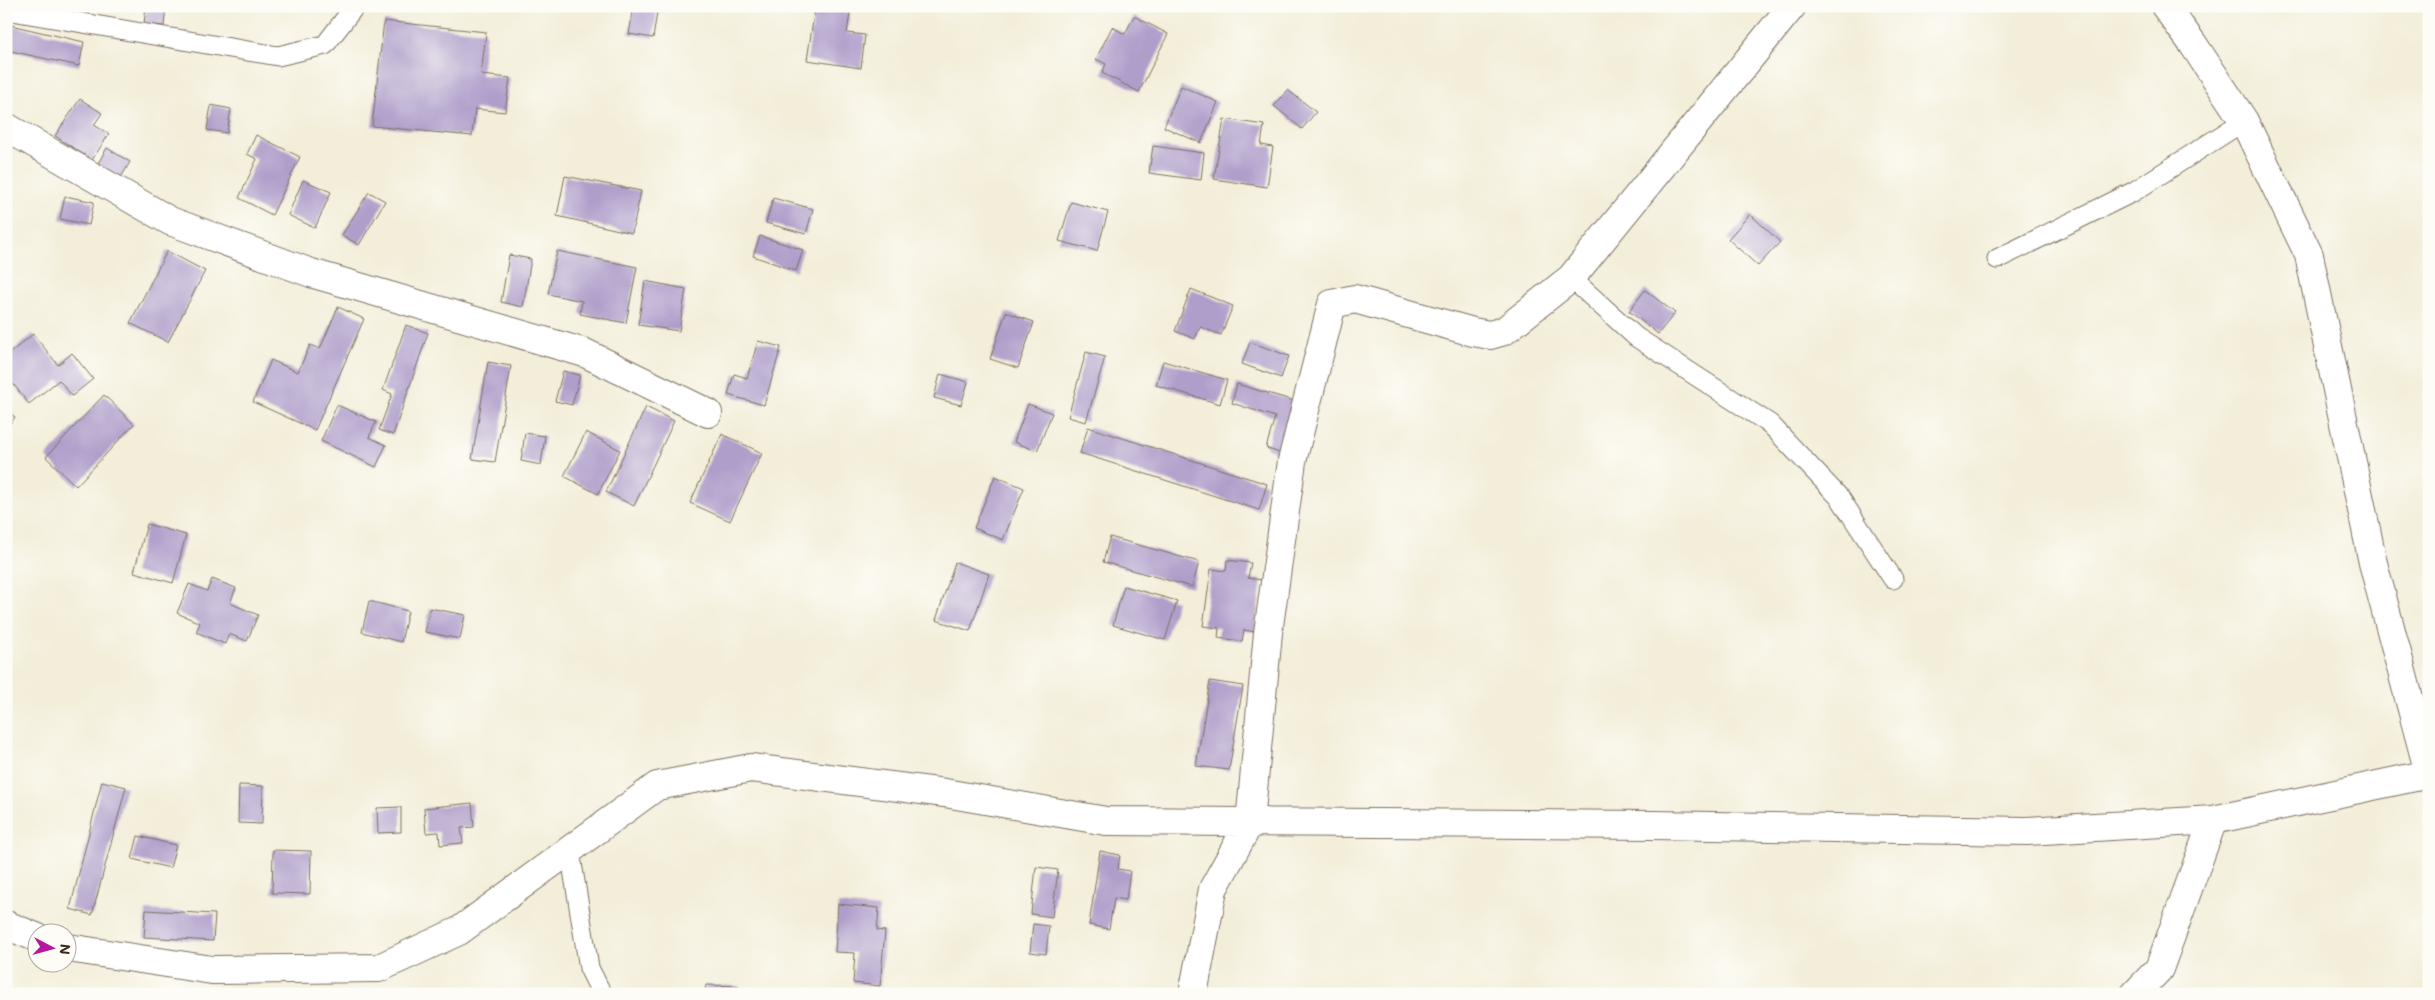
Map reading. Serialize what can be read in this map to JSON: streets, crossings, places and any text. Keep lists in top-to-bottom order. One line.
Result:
{"north":"right"}
